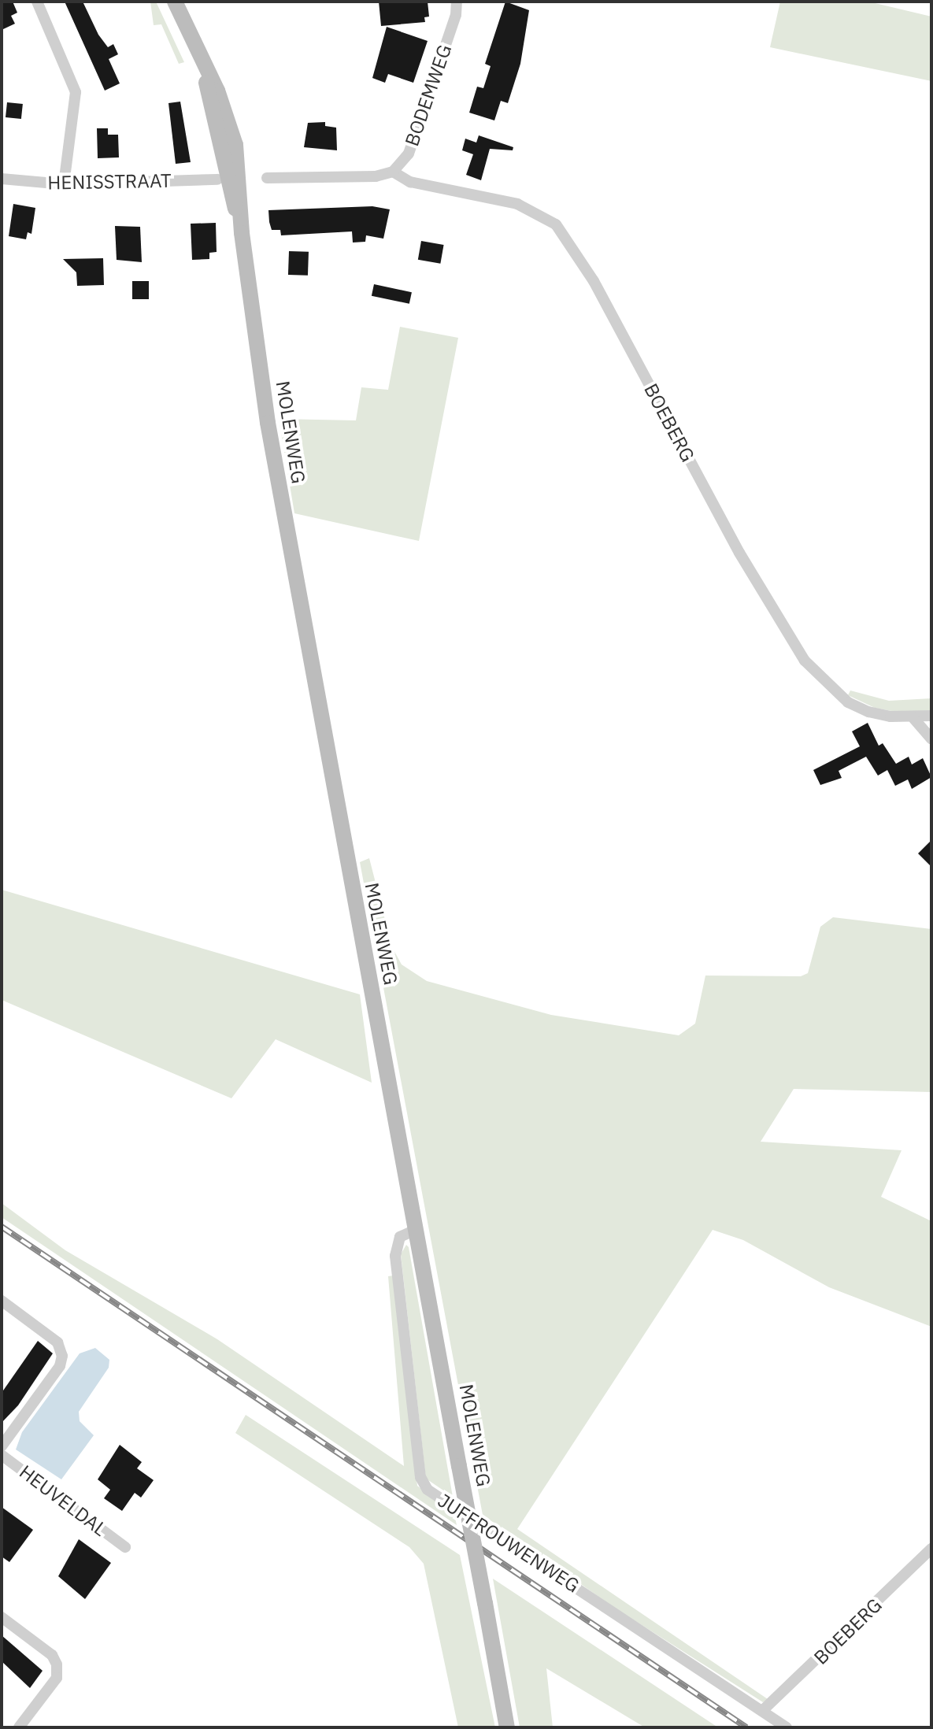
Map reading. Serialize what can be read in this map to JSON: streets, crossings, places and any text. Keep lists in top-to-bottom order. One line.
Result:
{"streets":{"main road":["MOLENWEG"],"street":["BODEMWEG","HENISSTRAAT","BOEBERG","HEUVELDAL","JUFFROUWENWEG"]},"crossings":[["BODEMWEG","BOEBERG"],["BOEBERG","JUFFROUWENWEG"],["MOLENWEG","JUFFROUWENWEG"]]}
